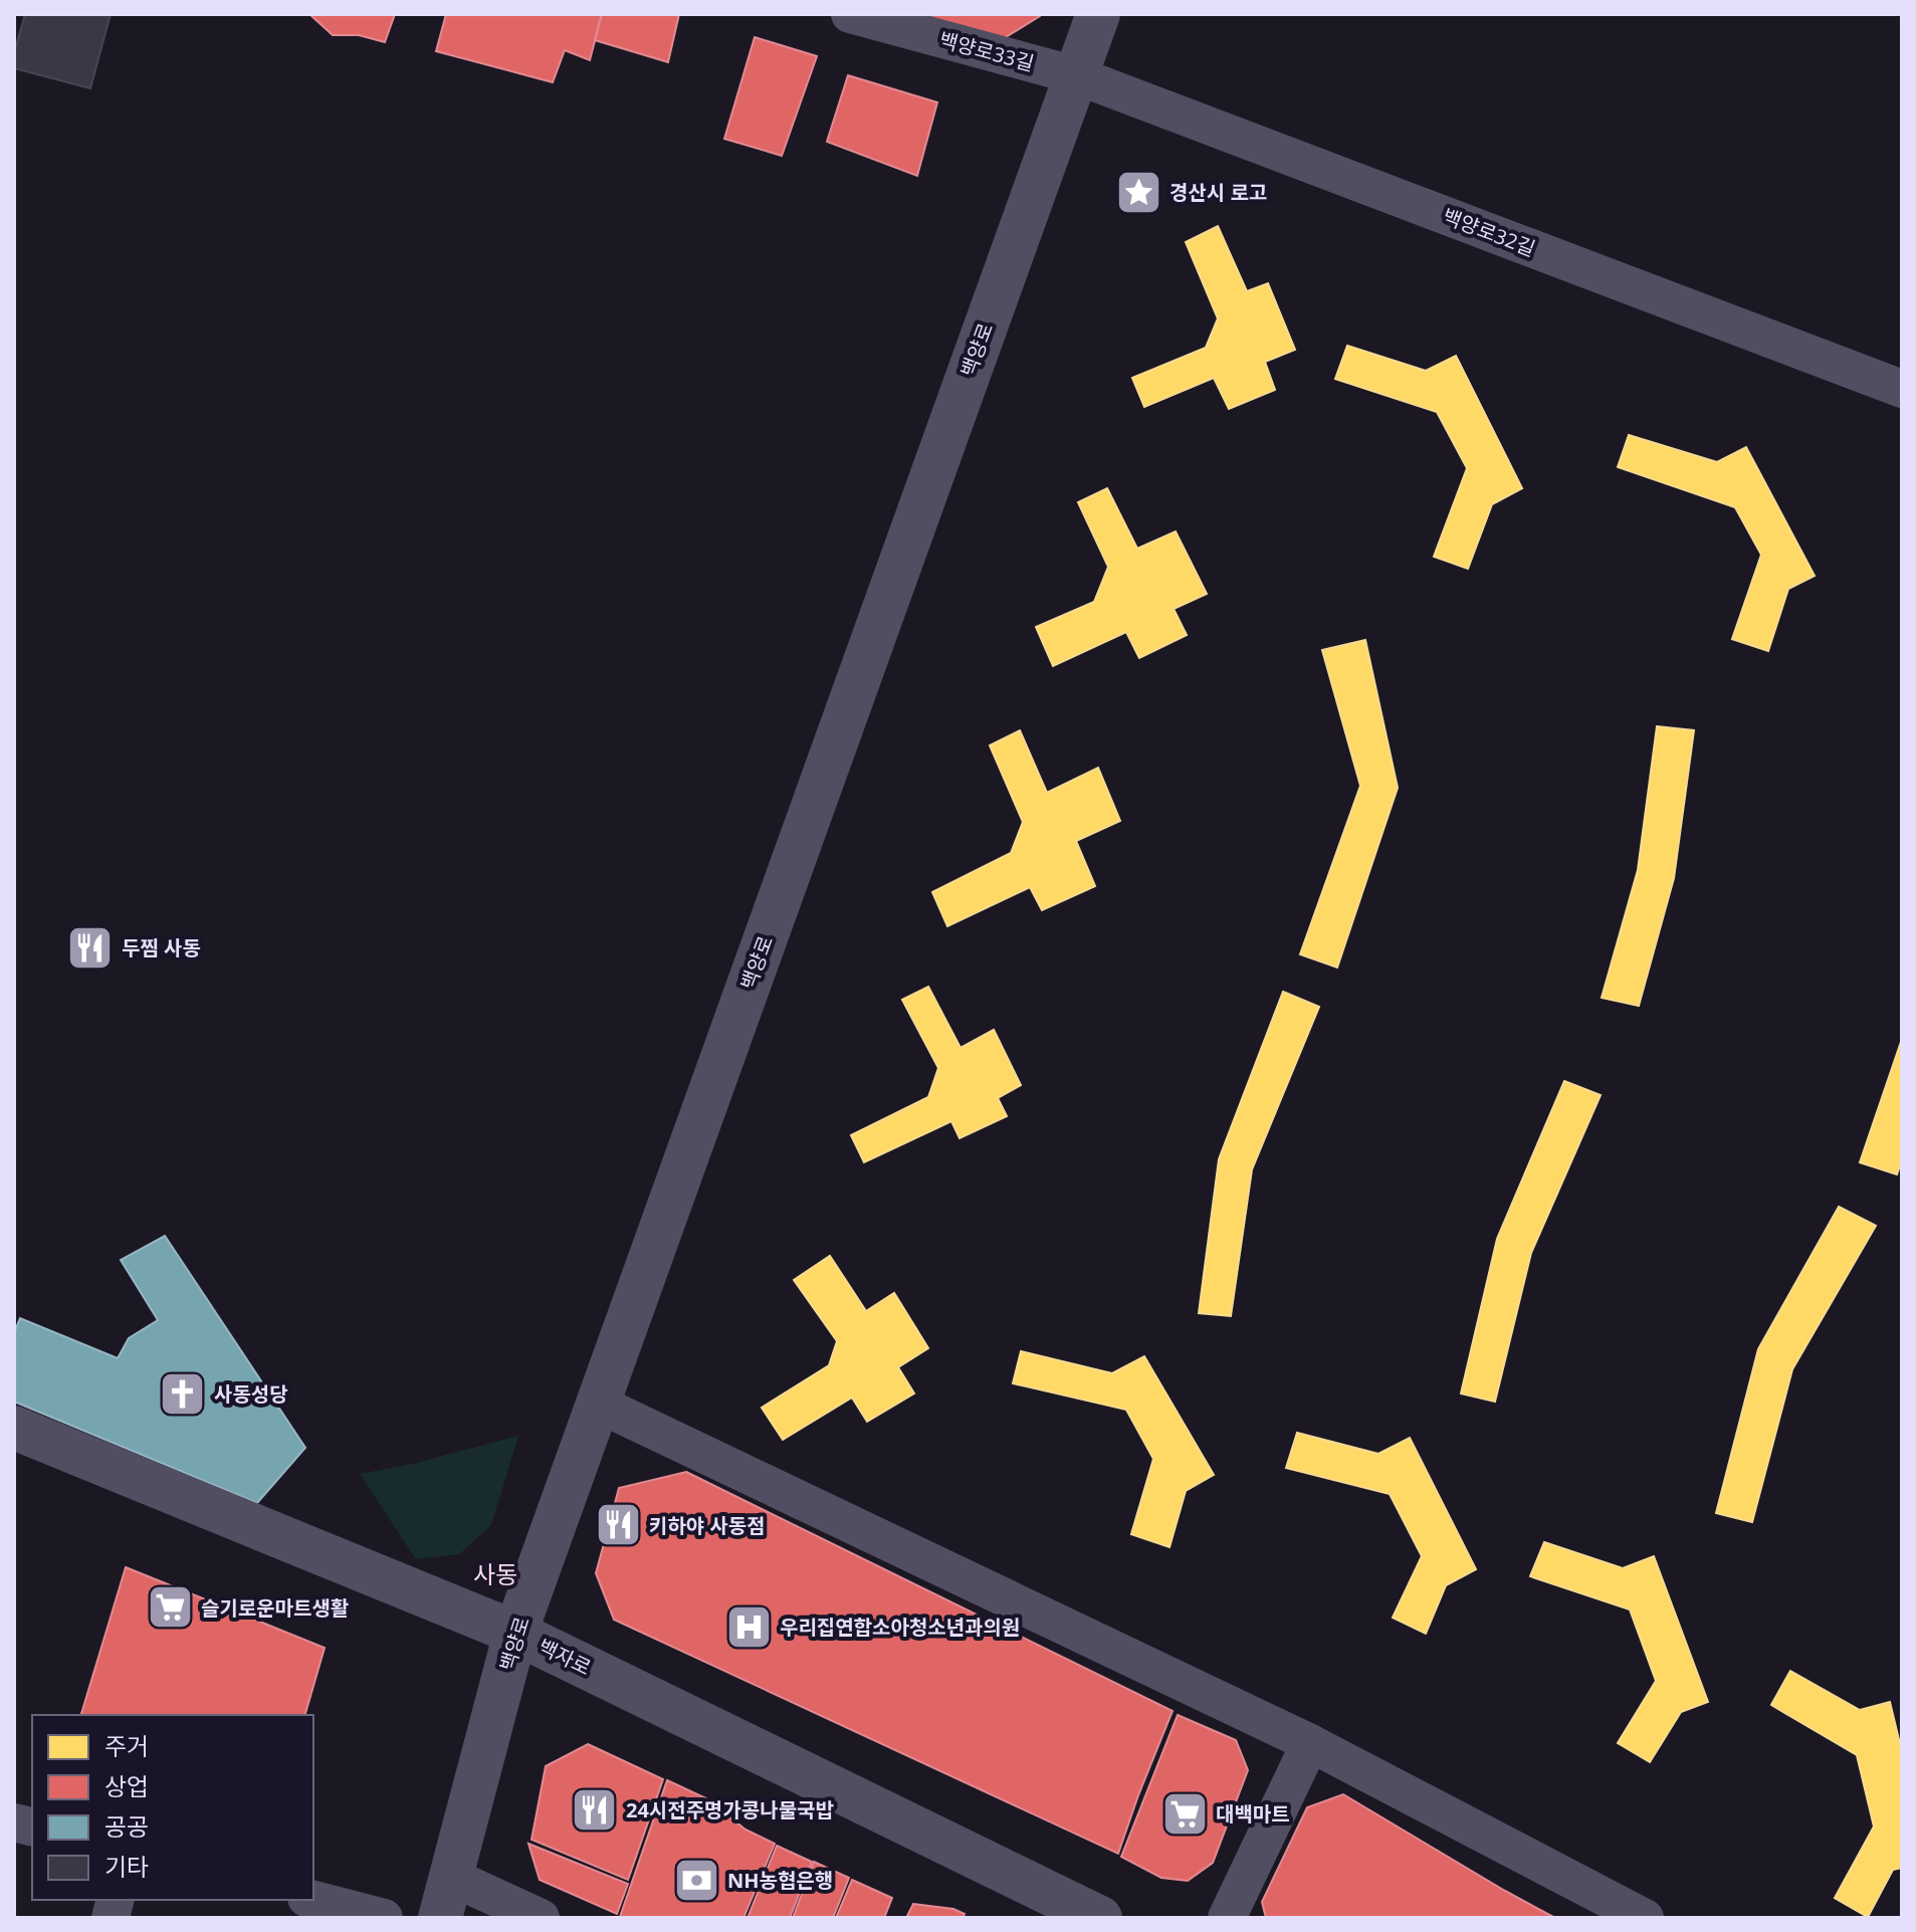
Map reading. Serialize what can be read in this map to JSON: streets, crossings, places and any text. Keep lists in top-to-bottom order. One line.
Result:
{"streets":{"street":["백양로33길","백양로32길","백양로","백자로"]},"crossings":[["백양로33길","백양로32길"],["백양로33길","백양로"],["백양로32길","백양로"],["백양로","백자로"]],"districts":["사동"],"places":{"place":["경산시 로고"],"restaurant":["두찜 사동","키하야 사동점","24시전주명가콩나물국밥"],"church":["사동성당"],"supermarket":["슬기로운마트생활","대백마트"],"hospital":["우리집연합소아청소년과의원"],"bank":["NH농협은행"]},"legend":["주거","상업","공공","기타"]}
